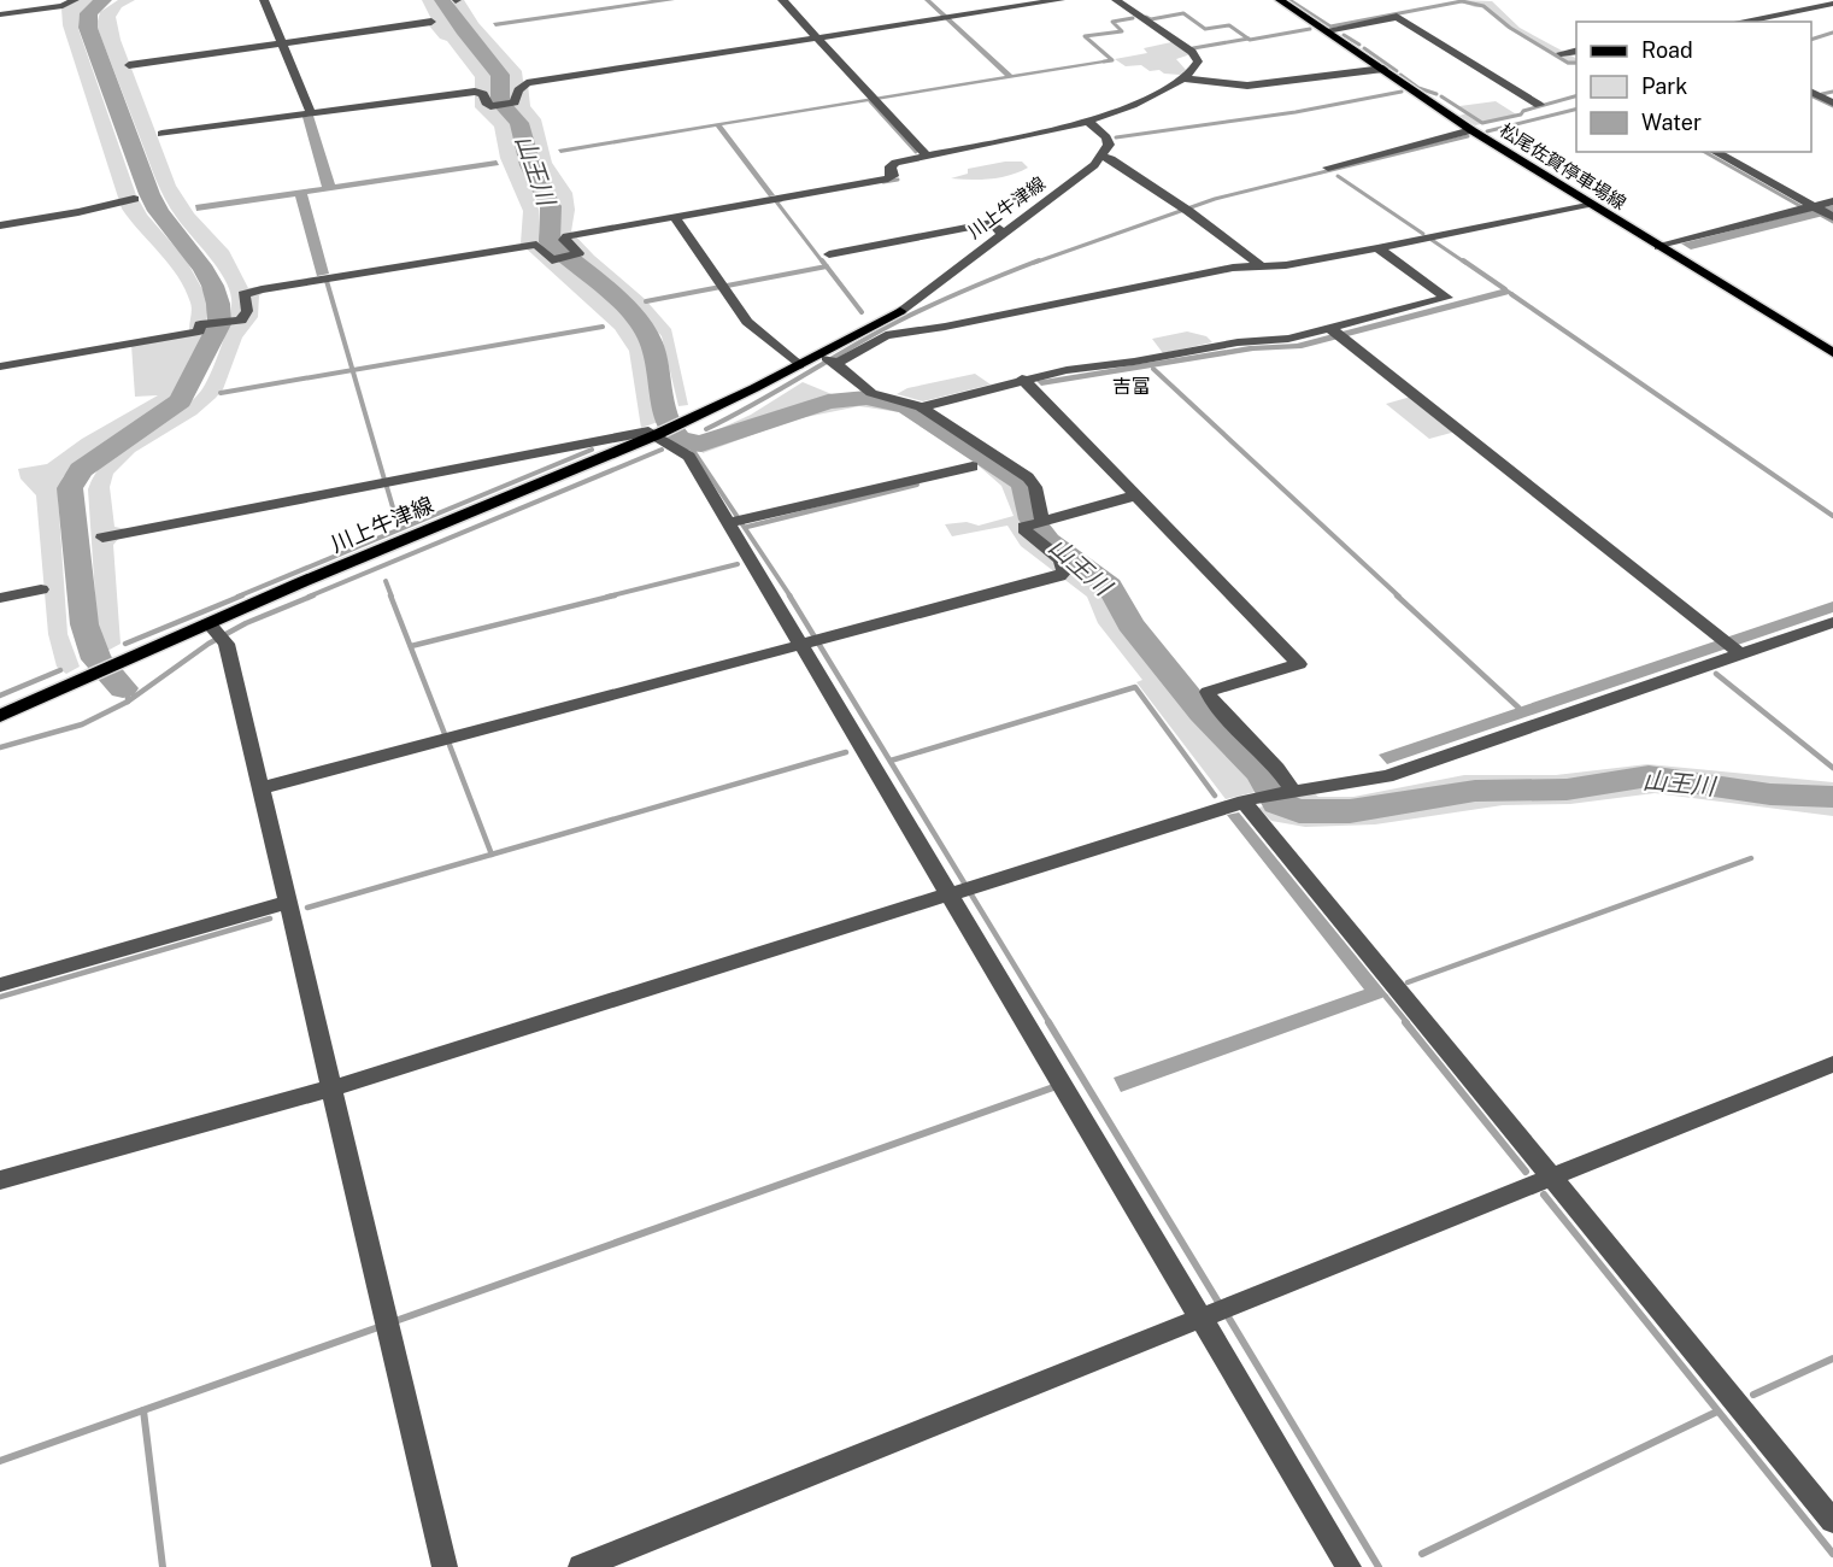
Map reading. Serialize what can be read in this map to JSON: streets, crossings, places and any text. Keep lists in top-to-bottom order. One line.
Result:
{"streets":{"main road":["松尾佐賀停車場線","川上牛津線"]},"districts":["吉富"],"water":["山王川"],"legend":["Road","Park","Water"]}
